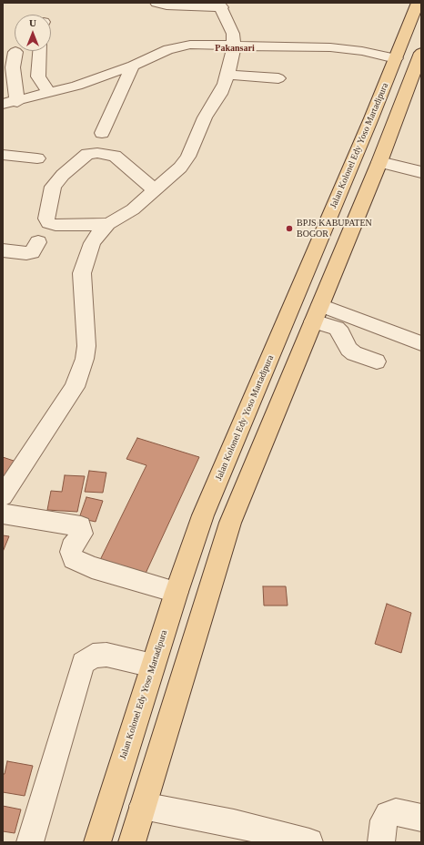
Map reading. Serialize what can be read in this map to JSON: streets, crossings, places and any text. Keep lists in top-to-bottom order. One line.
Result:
{"streets":{"main road":["Jalan Kolonel Edy Yoso Martadipura"]},"districts":["Pakansari"],"places":["BPJS KABUPATEN BOGOR"],"north":"top"}
